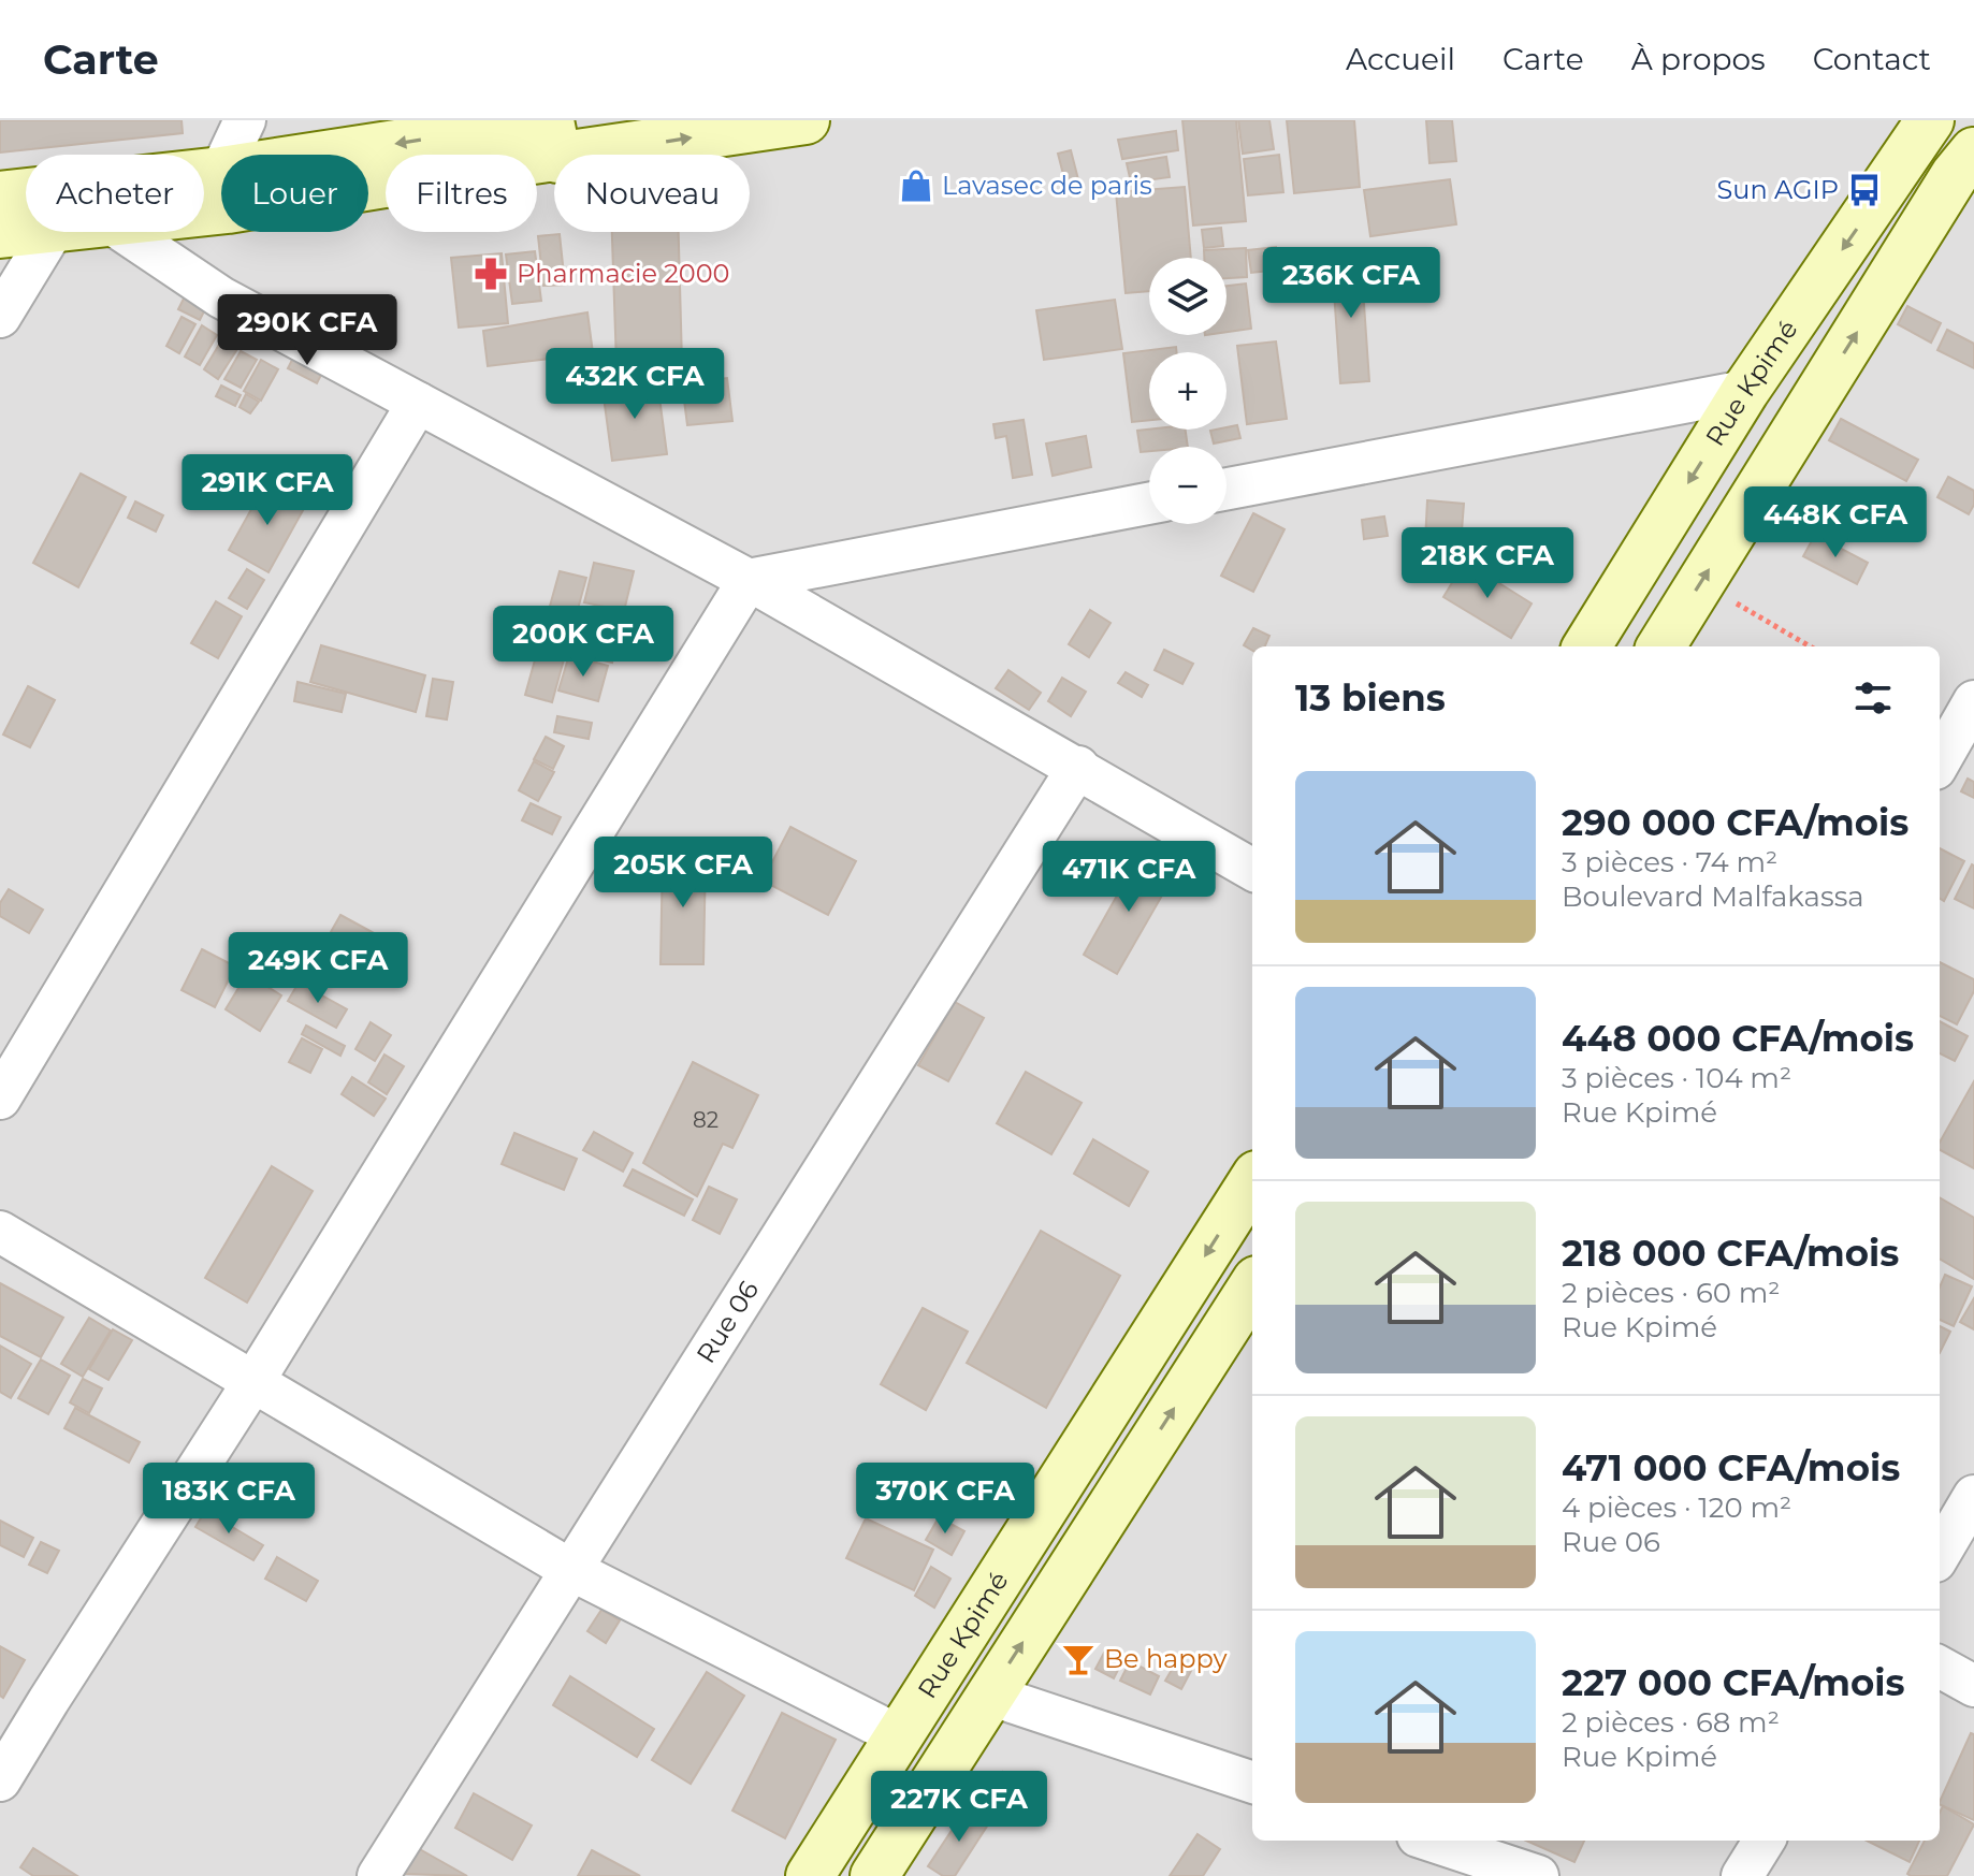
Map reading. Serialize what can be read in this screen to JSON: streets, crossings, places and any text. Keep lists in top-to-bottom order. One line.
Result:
{"streets":{"main road":["Rue Kpimé"],"street":["Rue 06"]},"places":{"shop":["Lavasec de paris"],"bus stop":["Sun AGIP"],"pharmacy":["Pharmacie 2000"],"bar":["Be happy"]},"house_numbers":["82"],"page":{"header":"Carte","nav":["Accueil","Carte","À propos","Contact"],"chip":["Acheter","Louer","Filtres","Nouveau"],"price":["236K CFA","290K CFA","432K CFA","291K CFA","448K CFA","218K CFA","200K CFA","205K CFA","471K CFA","249K CFA","183K CFA","370K CFA","227K CFA"],"map_buttons":["+","−"],"heading":"13 biens","list":[{"name":"290 000 CFA/mois","note":"3 pièces · 74 m² · Boulevard Malfakassa"},{"name":"448 000 CFA/mois","note":"3 pièces · 104 m² · Rue Kpimé"},{"name":"218 000 CFA/mois","note":"2 pièces · 60 m² · Rue Kpimé"},{"name":"471 000 CFA/mois","note":"4 pièces · 120 m² · Rue 06"},{"name":"227 000 CFA/mois","note":"2 pièces · 68 m² · Rue Kpimé"}]}}
